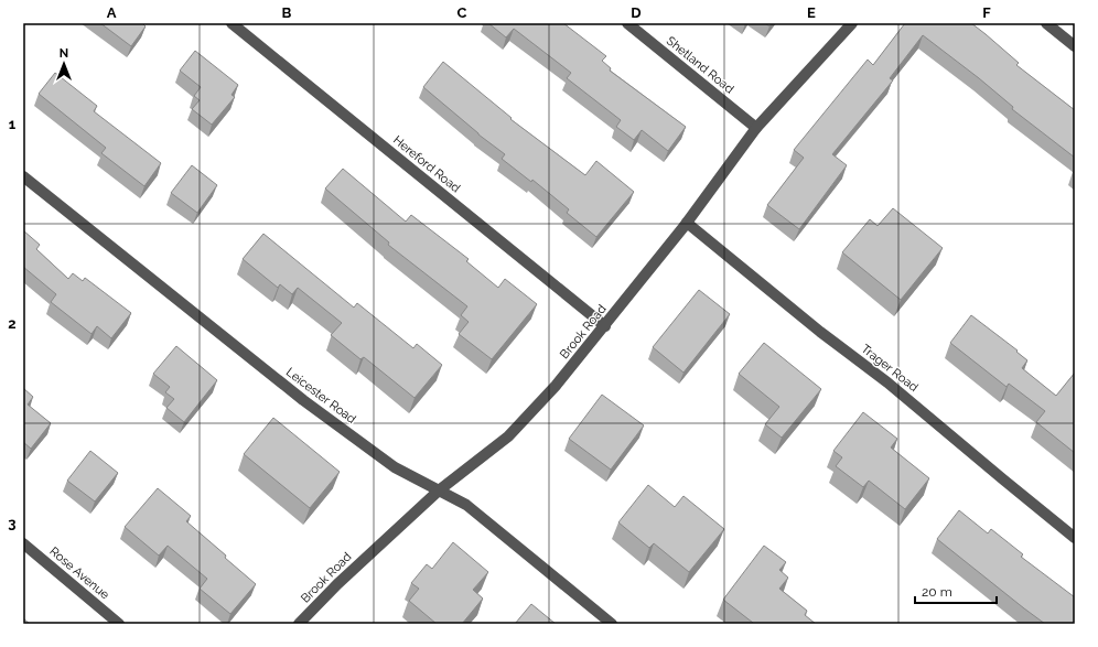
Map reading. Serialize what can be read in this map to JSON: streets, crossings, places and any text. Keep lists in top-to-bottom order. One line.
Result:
{"streets":{"street":["Shetland Road","Hereford Road","Brook Road","Trager Road","Leicester Road","Rose Avenue"]},"crossings":[["Shetland Road","Brook Road"],["Hereford Road","Brook Road"],["Brook Road","Trager Road"],["Brook Road","Leicester Road"]],"scale_bar":"20 m","north":"top","grid":{"columns":["A","B","C","D","E","F"],"rows":["1","2","3"]}}
